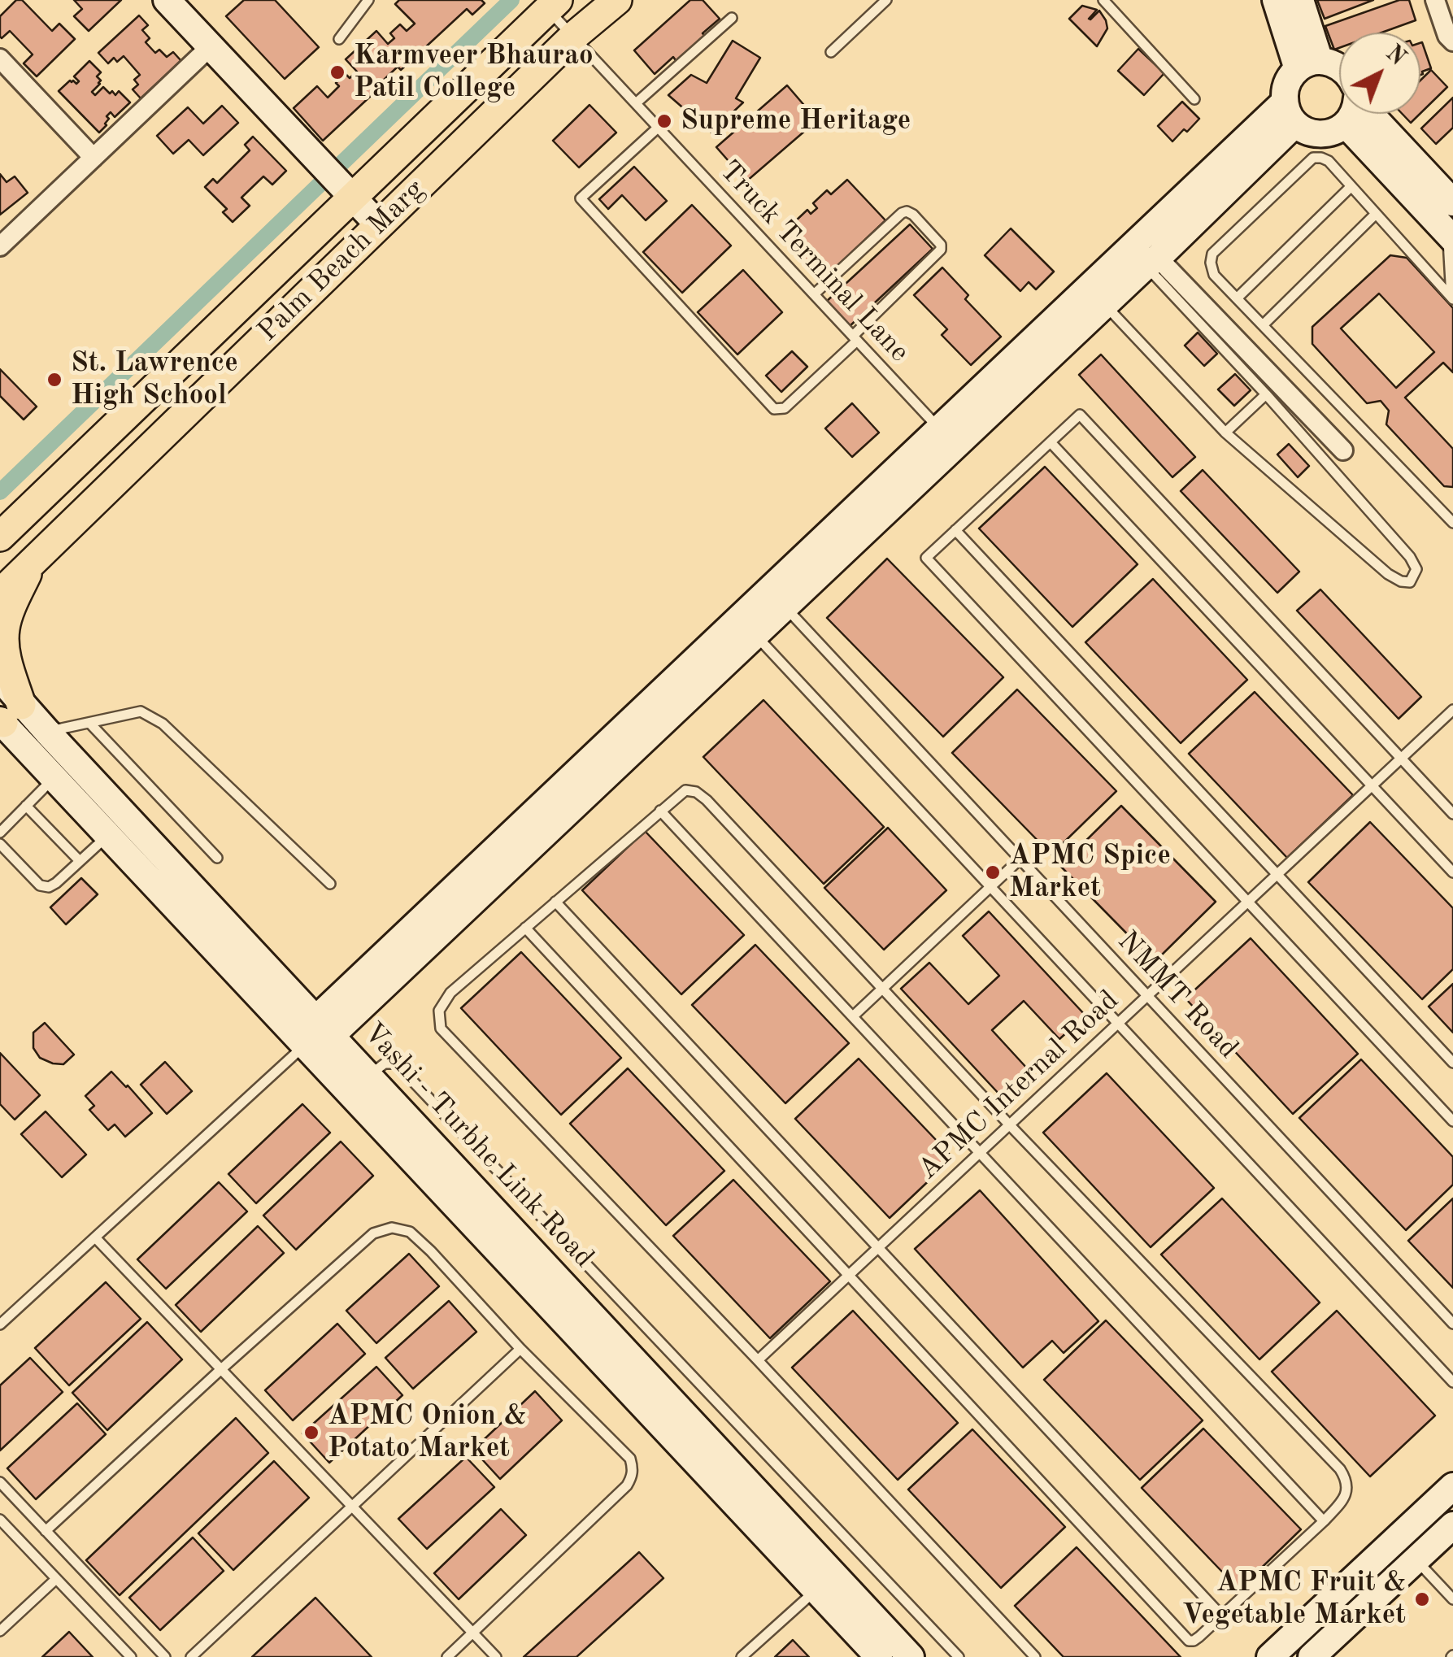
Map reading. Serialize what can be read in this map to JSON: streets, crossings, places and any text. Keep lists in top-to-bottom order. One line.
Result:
{"streets":{"main road":["Palm Beach Marg","Vashi - Turbhe Link Road"],"lane":["Truck Terminal Lane","NMMT Road","APMC Internal Road"]},"crossings":[["Palm Beach Marg","Truck Terminal Lane"],["NMMT Road","APMC Internal Road"]],"places":["Karmveer Bhaurao Patil College","Supreme Heritage","St. Lawrence High School","APMC Spice Market","APMC Onion & Potato Market","APMC Fruit & Vegetable Market"],"north":"top right"}
